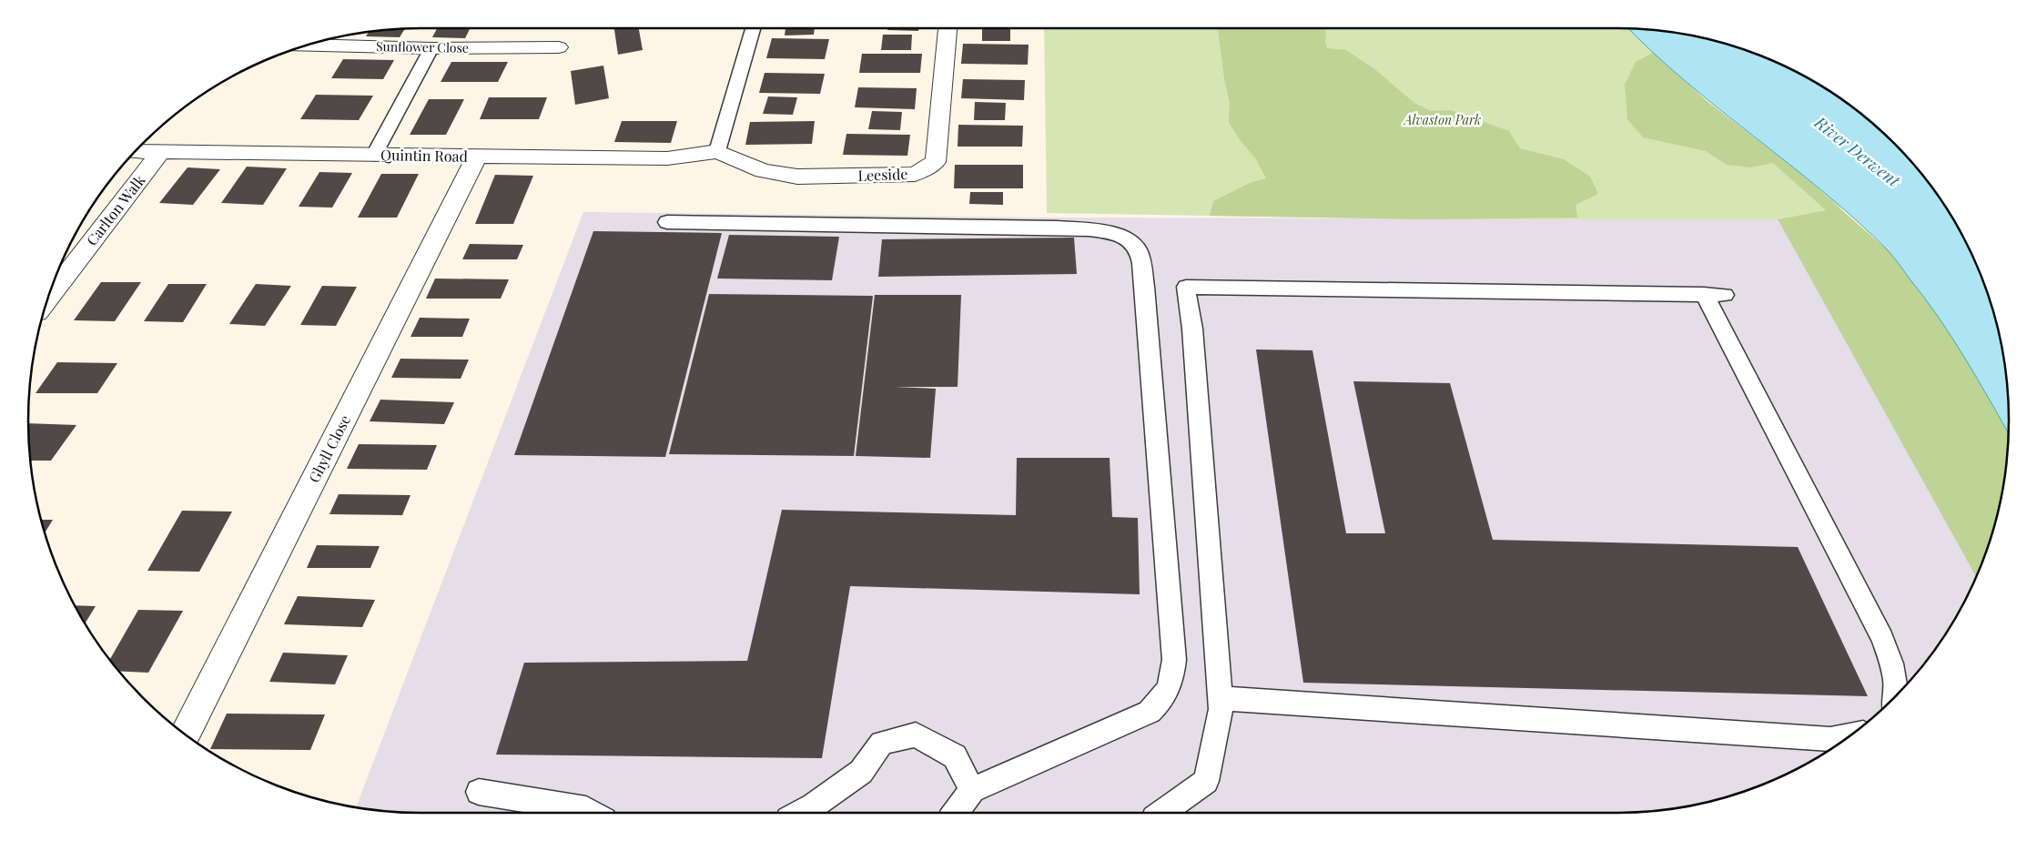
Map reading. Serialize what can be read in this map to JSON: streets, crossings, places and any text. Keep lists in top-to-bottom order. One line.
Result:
{"streets":{"street":["Sunflower Close","Quintin Road","Leeside","Carlton Walk","Ghyll Close"]},"crossings":[["Quintin Road","Leeside"],["Quintin Road","Carlton Walk"],["Quintin Road","Ghyll Close"]],"water":["River Derwent"],"parks":["Alvaston Park"]}
